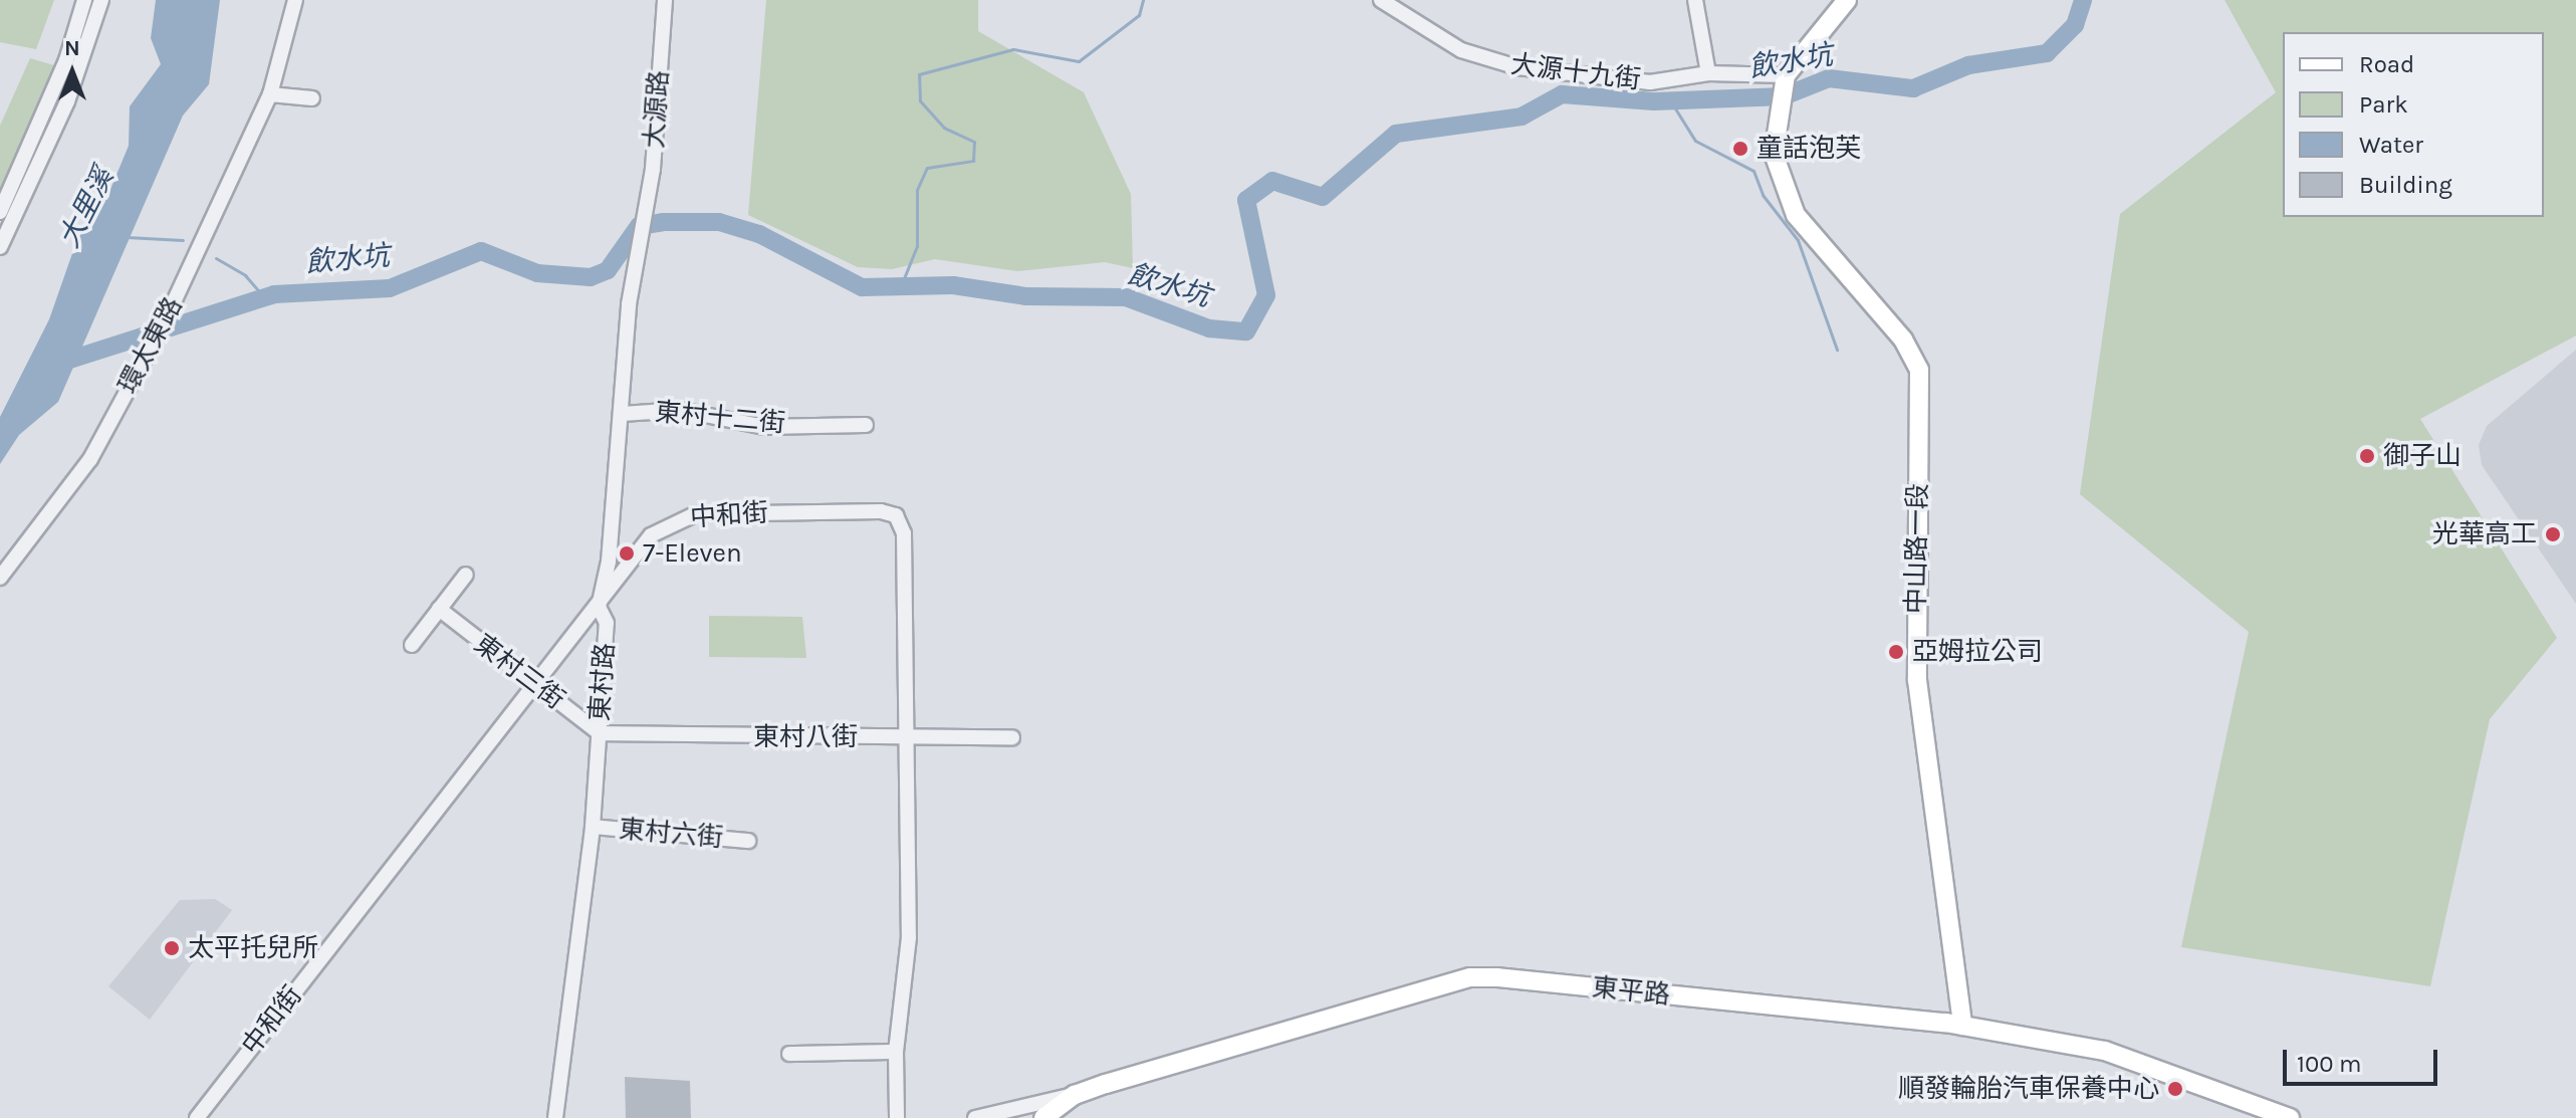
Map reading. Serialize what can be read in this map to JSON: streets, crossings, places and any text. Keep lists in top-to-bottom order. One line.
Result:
{"streets":{"main road":["中山路一段","東平路"],"street":["大源十九街","大源路","環太東路","東村十二街","中和街","東村三街","東村路","東村八街","東村六街"]},"crossings":[["大源十九街","中山路一段"],["大源路","東村路"],["東村十二街","東村路"],["中和街","東村三街"],["中和街","東村路"],["中和街","東村八街"],["中山路一段","東平路"],["東村三街","東村路"],["東村三街","東村八街"],["東村路","東村八街"],["東村路","東村六街"]],"water":["飲水坑","大里溪"],"places":["童話泡芙","御子山","光華高工","7-Eleven","亞姆拉公司","太平托兒所","順發輪胎汽車保養中心"],"legend":["Road","Park","Water","Building"],"scale_bar":"100 m","north":"top"}
